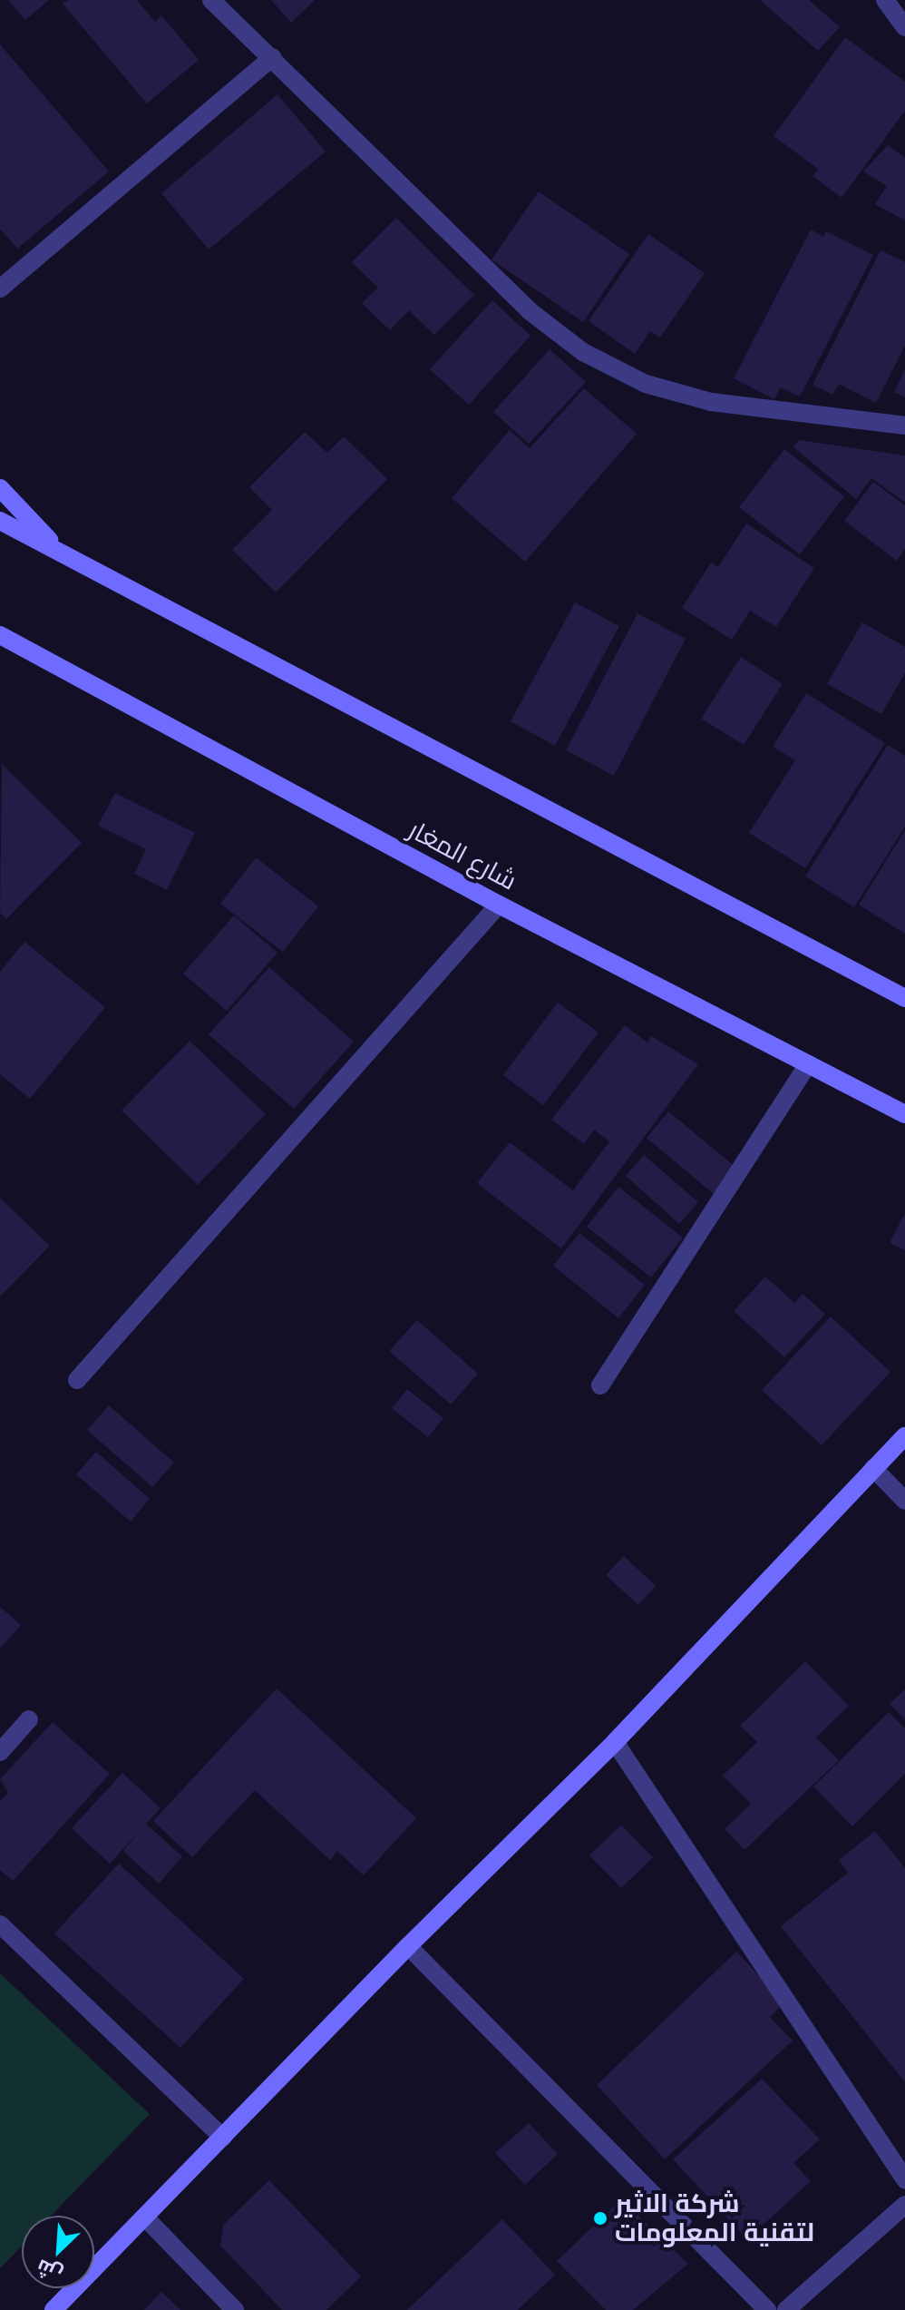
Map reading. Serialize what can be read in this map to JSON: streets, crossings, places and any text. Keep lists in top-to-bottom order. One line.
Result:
{"streets":{"main road":["شارع المغار"]},"places":["شركة الاثير لتقنية المعلومات"],"north":"bottom left"}
